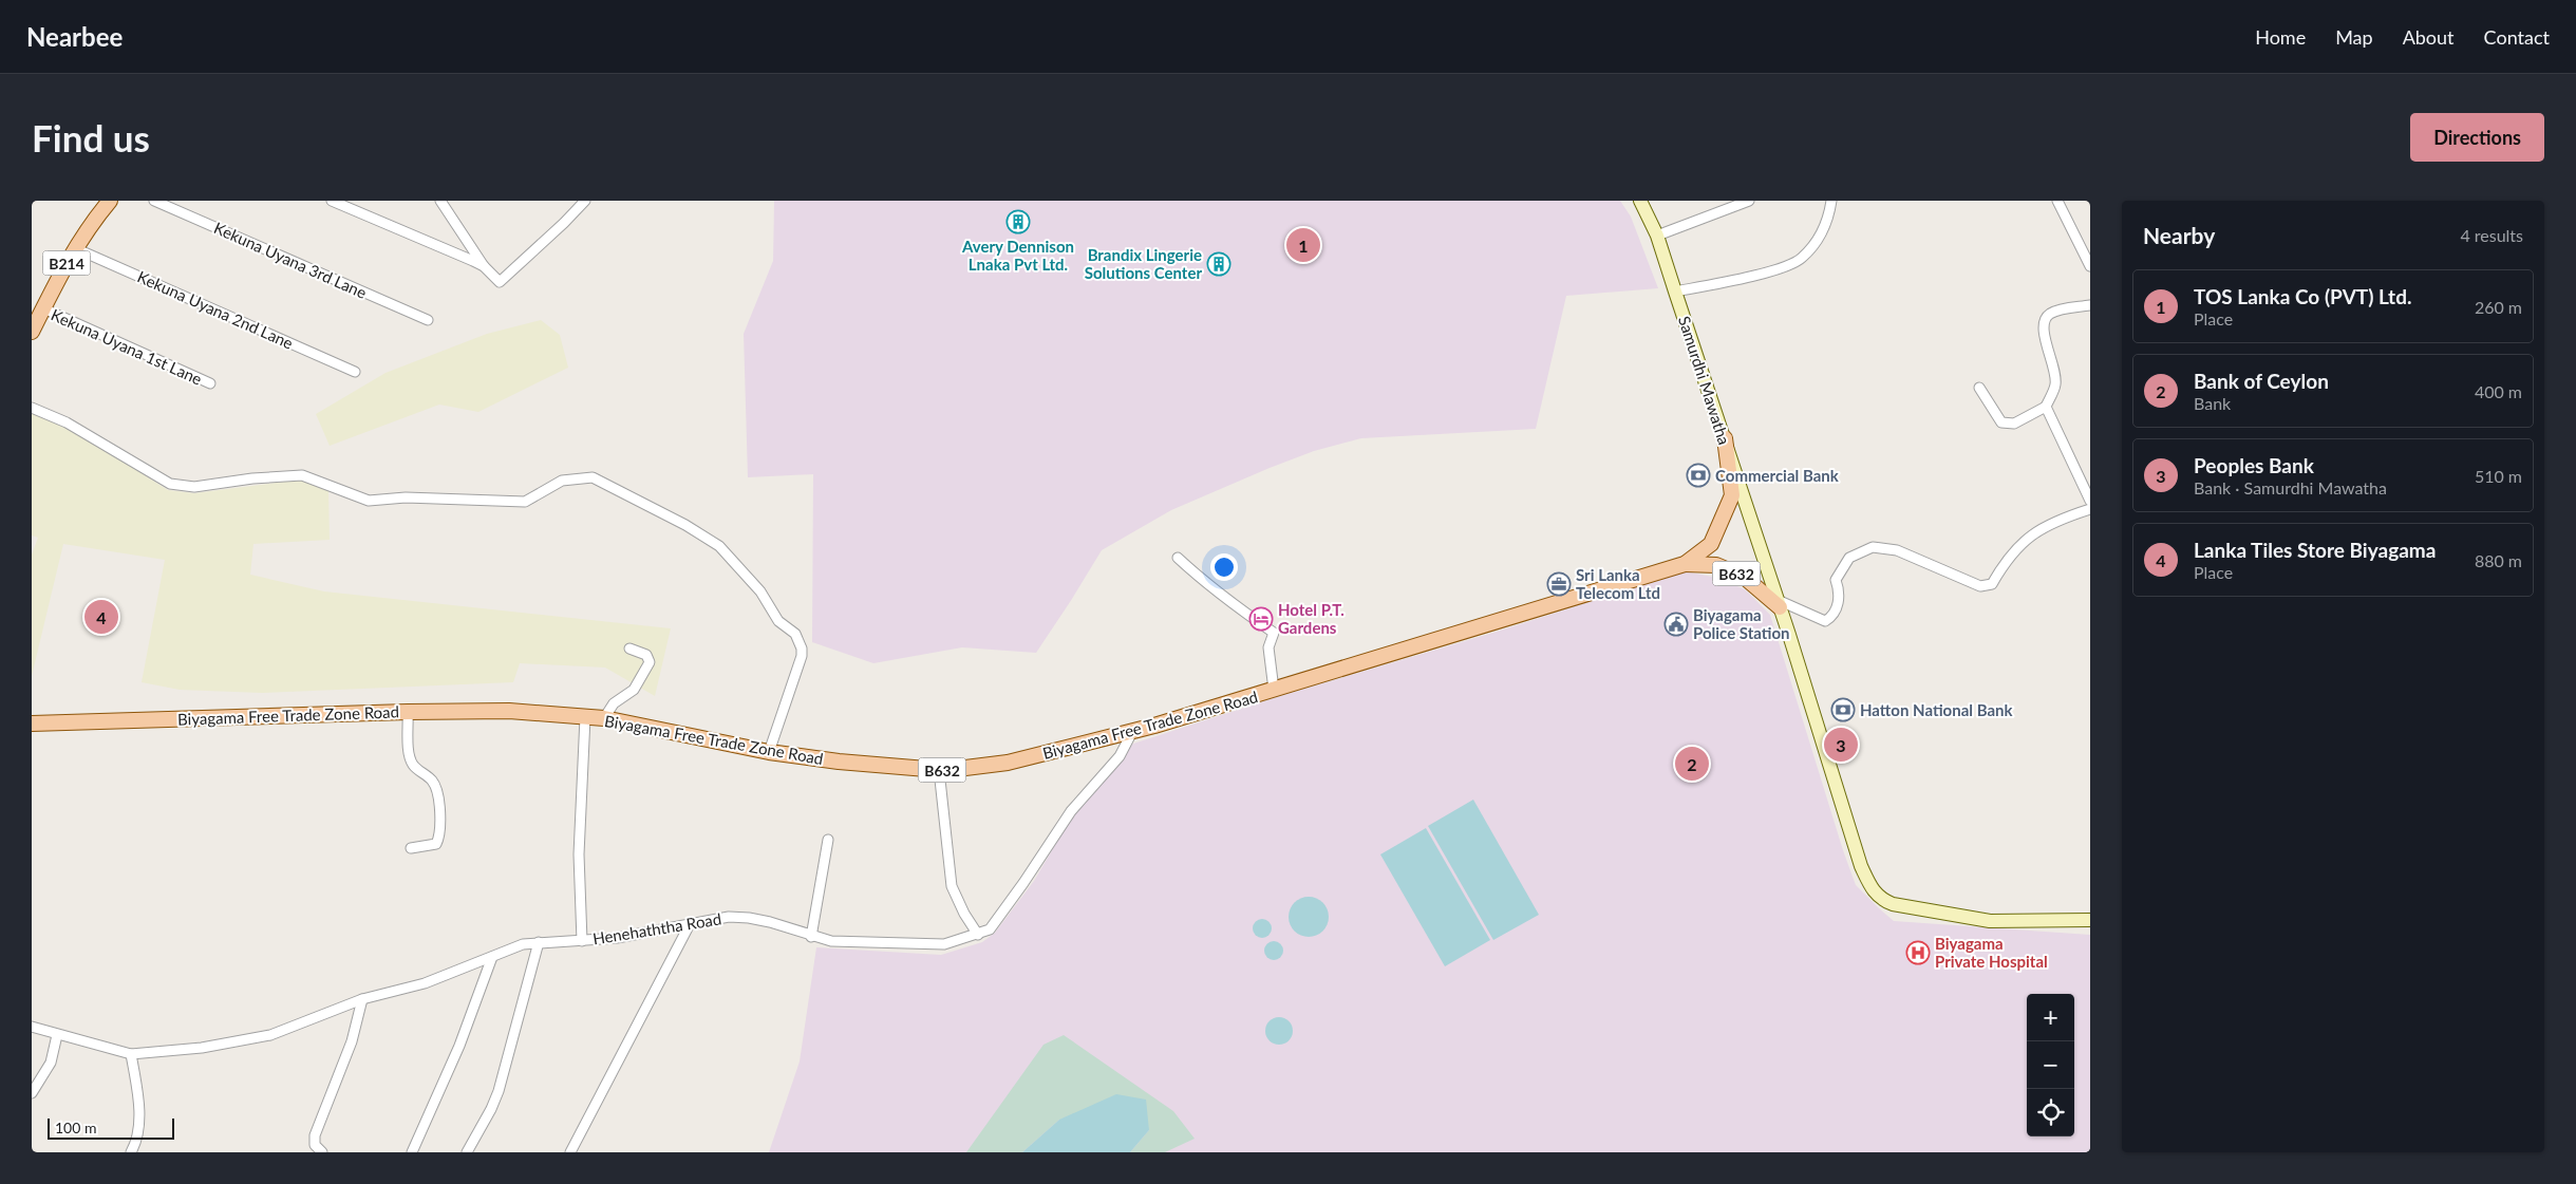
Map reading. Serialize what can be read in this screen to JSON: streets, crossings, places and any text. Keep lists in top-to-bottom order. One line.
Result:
{"streets":{"main road":["B214","Samurdhi Mawatha","B632","Biyagama Free Trade Zone Road"],"street":["Kekuna Uyana 3rd Lane","Kekuna Uyana 2nd Lane","Kekuna Uyana 1st Lane","Henehaththa Road"]},"crossings":[["B214","Kekuna Uyana 2nd Lane"],["B214","Kekuna Uyana 1st Lane"],["Samurdhi Mawatha","Biyagama Free Trade Zone Road"],["Biyagama Free Trade Zone Road","Henehaththa Road"]],"places":{"building":["Avery Dennison Lnaka Pvt Ltd.","Brandix Lingerie Solutions Center"],"bank":["Commercial Bank","Hatton National Bank"],"office":["Sri Lanka Telecom Ltd"],"hotel":["Hotel P.T. Gardens"],"public building":["Biyagama Police Station"],"hospital":["Biyagama Private Hospital"]},"scale_bar":"100 m","page":{"header":"Nearbee","nav":["Home","Map","About","Contact"],"buttons":"Directions","title":"Find us","heading":["Nearby","4 results"],"pins":["1","4","3","2"],"list":[{"mark":"1","name":"TOS Lanka Co (PVT) Ltd.","note":"Place","value":"260 m"},{"mark":"2","name":"Bank of Ceylon","note":"Bank","value":"400 m"},{"mark":"3","name":"Peoples Bank","note":"Bank · Samurdhi Mawatha","value":"510 m"},{"mark":"4","name":"Lanka Tiles Store Biyagama","note":"Place","value":"880 m"}],"map_buttons":["+","−"],"scale":"100 m"}}
